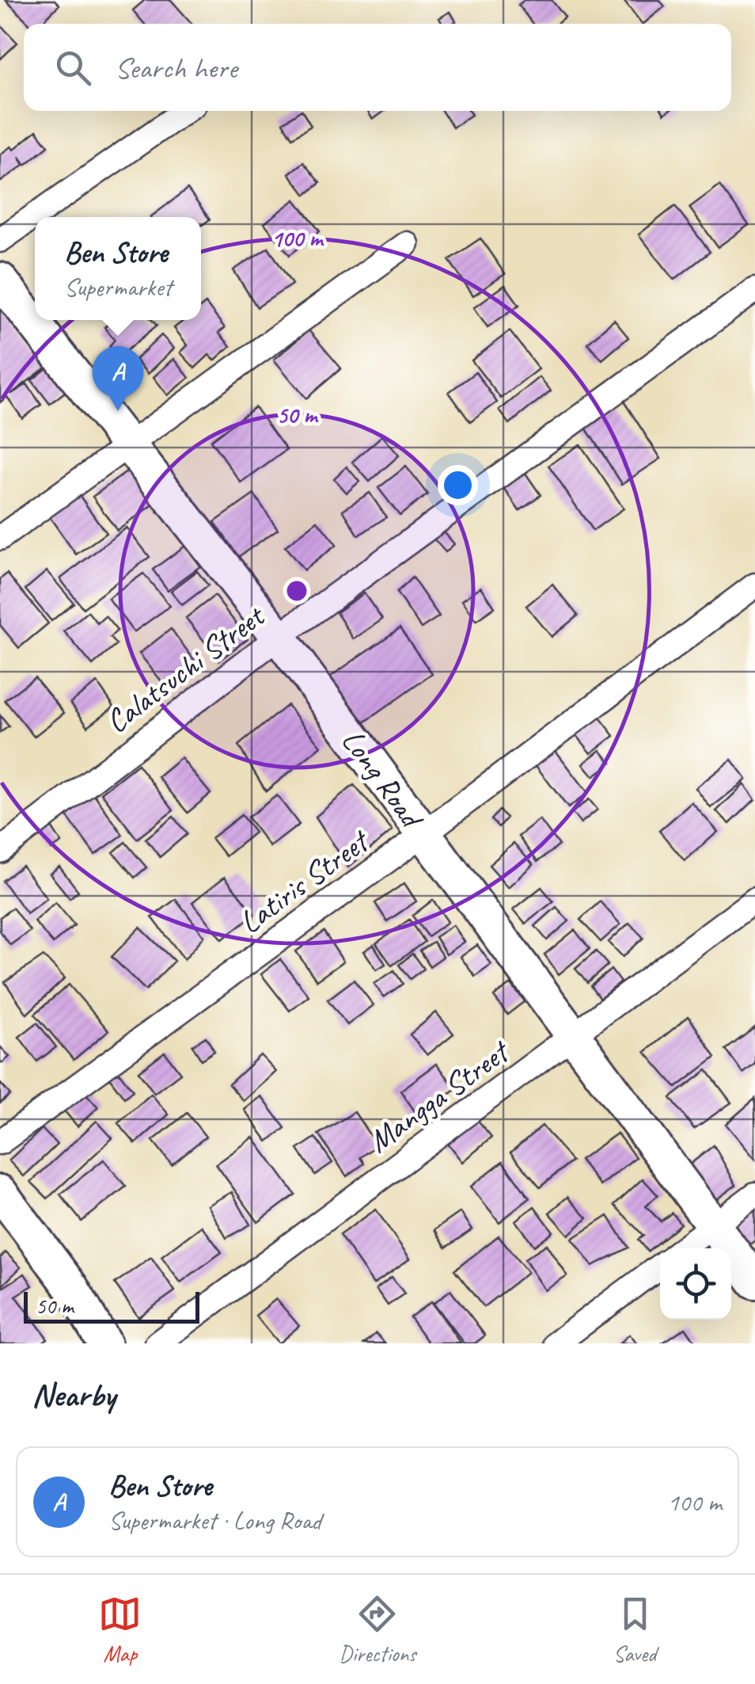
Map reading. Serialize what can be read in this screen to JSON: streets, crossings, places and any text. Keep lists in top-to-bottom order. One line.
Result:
{"streets":{"street":["Calatsuchi Street","Long Road","Latiris Street","Mangga Street"]},"crossings":[["Calatsuchi Street","Long Road"],["Long Road","Latiris Street"],["Long Road","Mangga Street"]],"scale_bar":"50 m","page":{"search":"Search here","popup":["Ben Store","Supermarket"],"pins":"A","scale":"50 m","heading":"Nearby","list":[{"mark":"A","name":"Ben Store","note":"Supermarket · Long Road","value":"100 m"}],"nav":["Map","Directions","Saved"]},"rings":["100 m","50 m"]}
